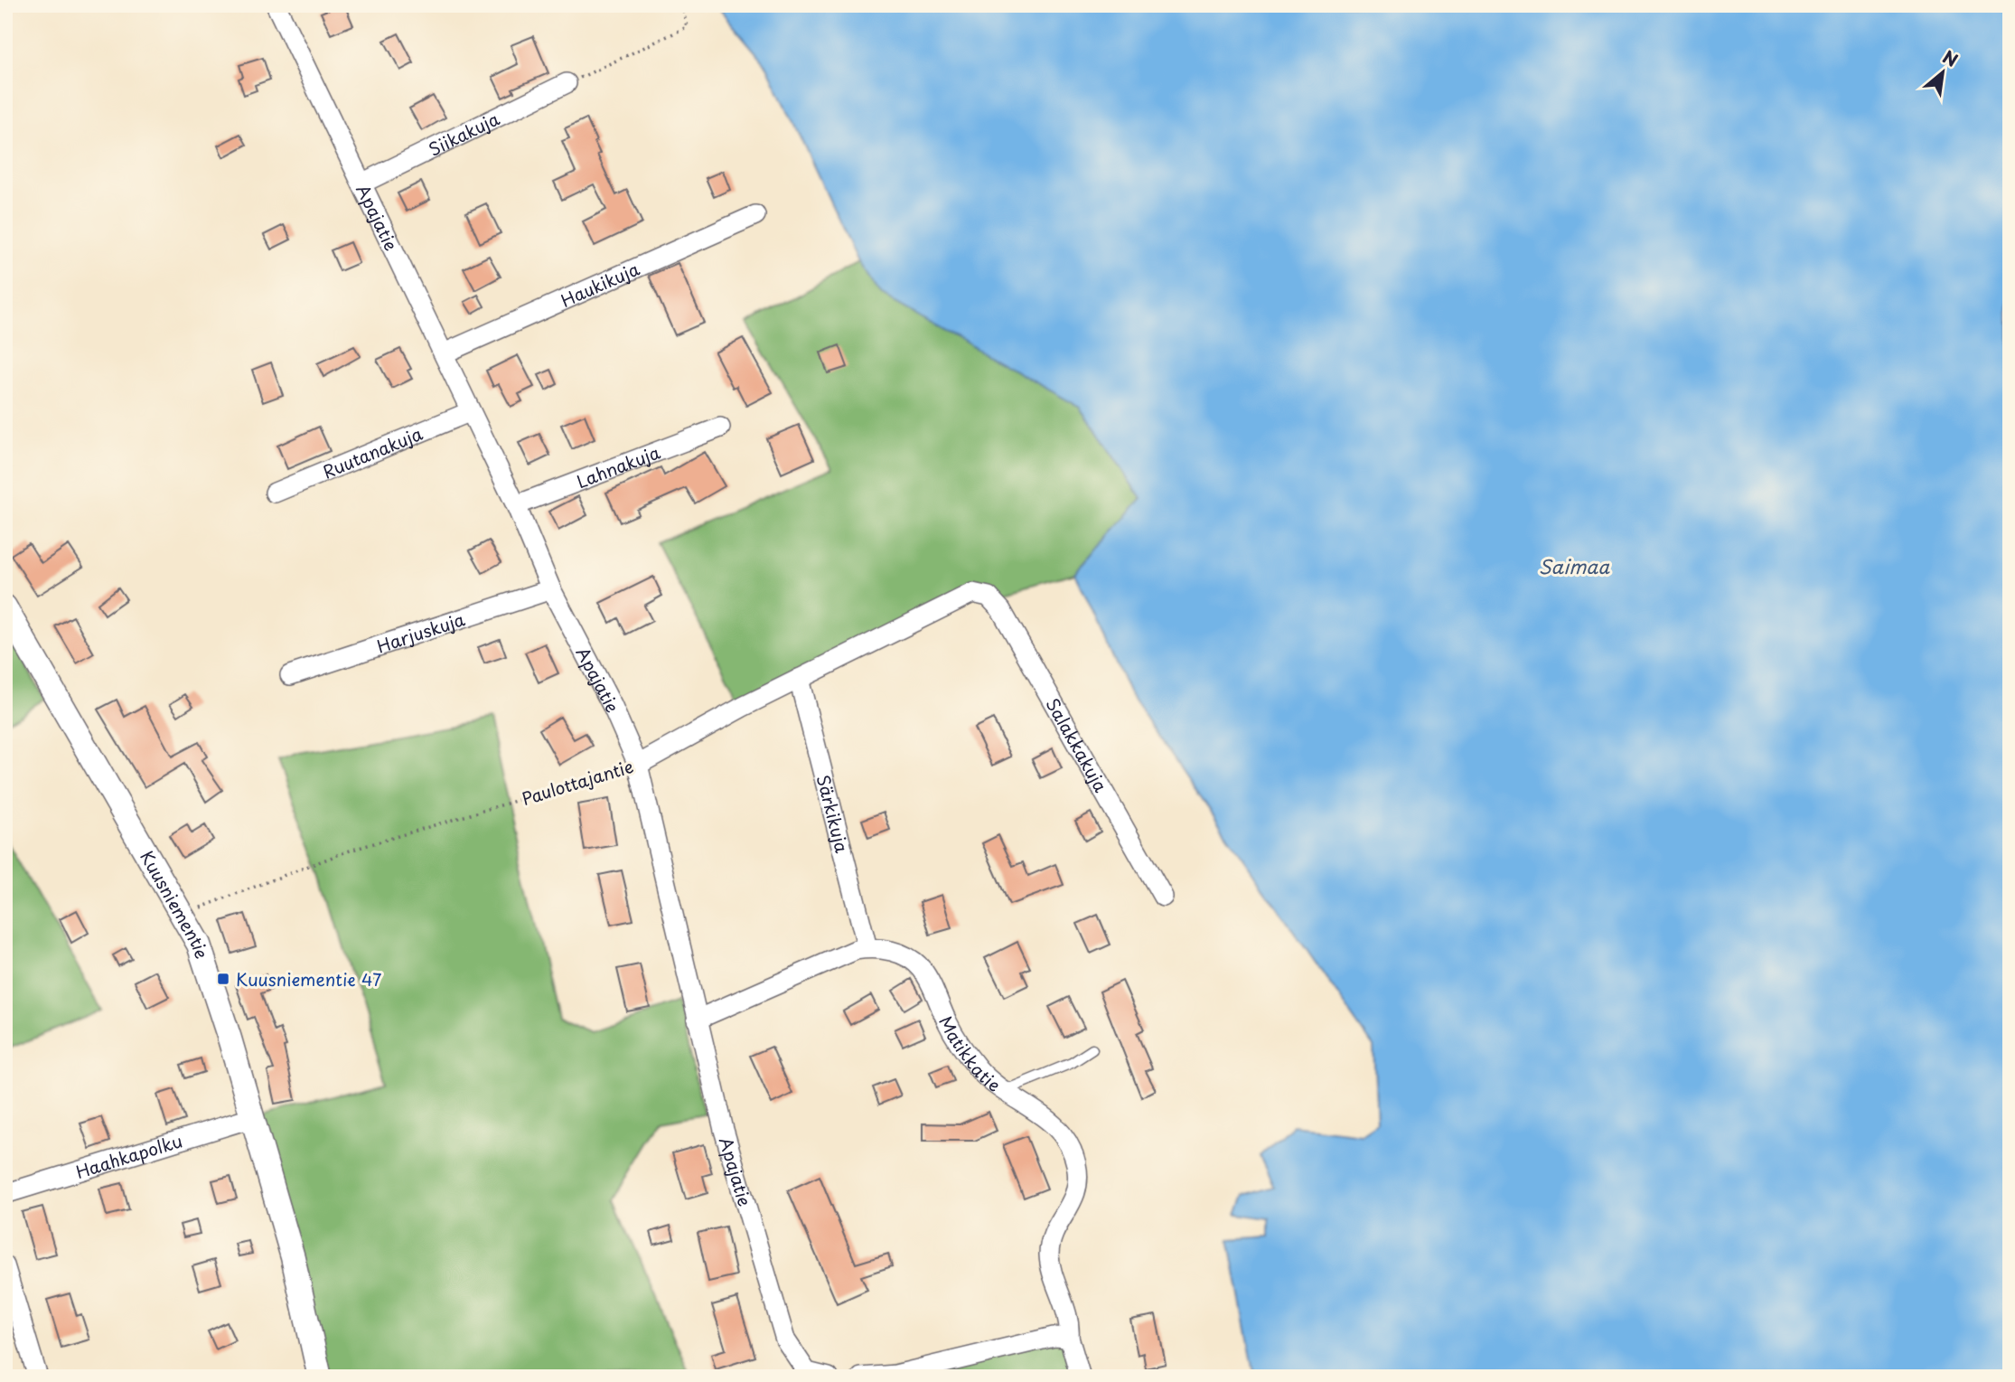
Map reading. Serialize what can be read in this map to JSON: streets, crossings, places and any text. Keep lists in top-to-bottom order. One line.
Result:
{"streets":{"street":["Siikakuja","Apajatie","Haukikuja","Ruutanakuja","Lahnakuja","Harjuskuja","Salakkakuja","Paulottajantie","Särkikuja","Kuusniementie","Matikkatie","Haahkapolku"]},"crossings":[["Siikakuja","Apajatie"],["Apajatie","Haukikuja"],["Apajatie","Ruutanakuja"],["Apajatie","Lahnakuja"],["Apajatie","Harjuskuja"],["Apajatie","Paulottajantie"],["Apajatie","Matikkatie"],["Salakkakuja","Paulottajantie"],["Paulottajantie","Särkikuja"],["Paulottajantie","Kuusniementie"],["Särkikuja","Matikkatie"],["Kuusniementie","Haahkapolku"]],"water":["Saimaa"],"places":{"transit":["Kuusniementie 47"]},"north":"top right"}
